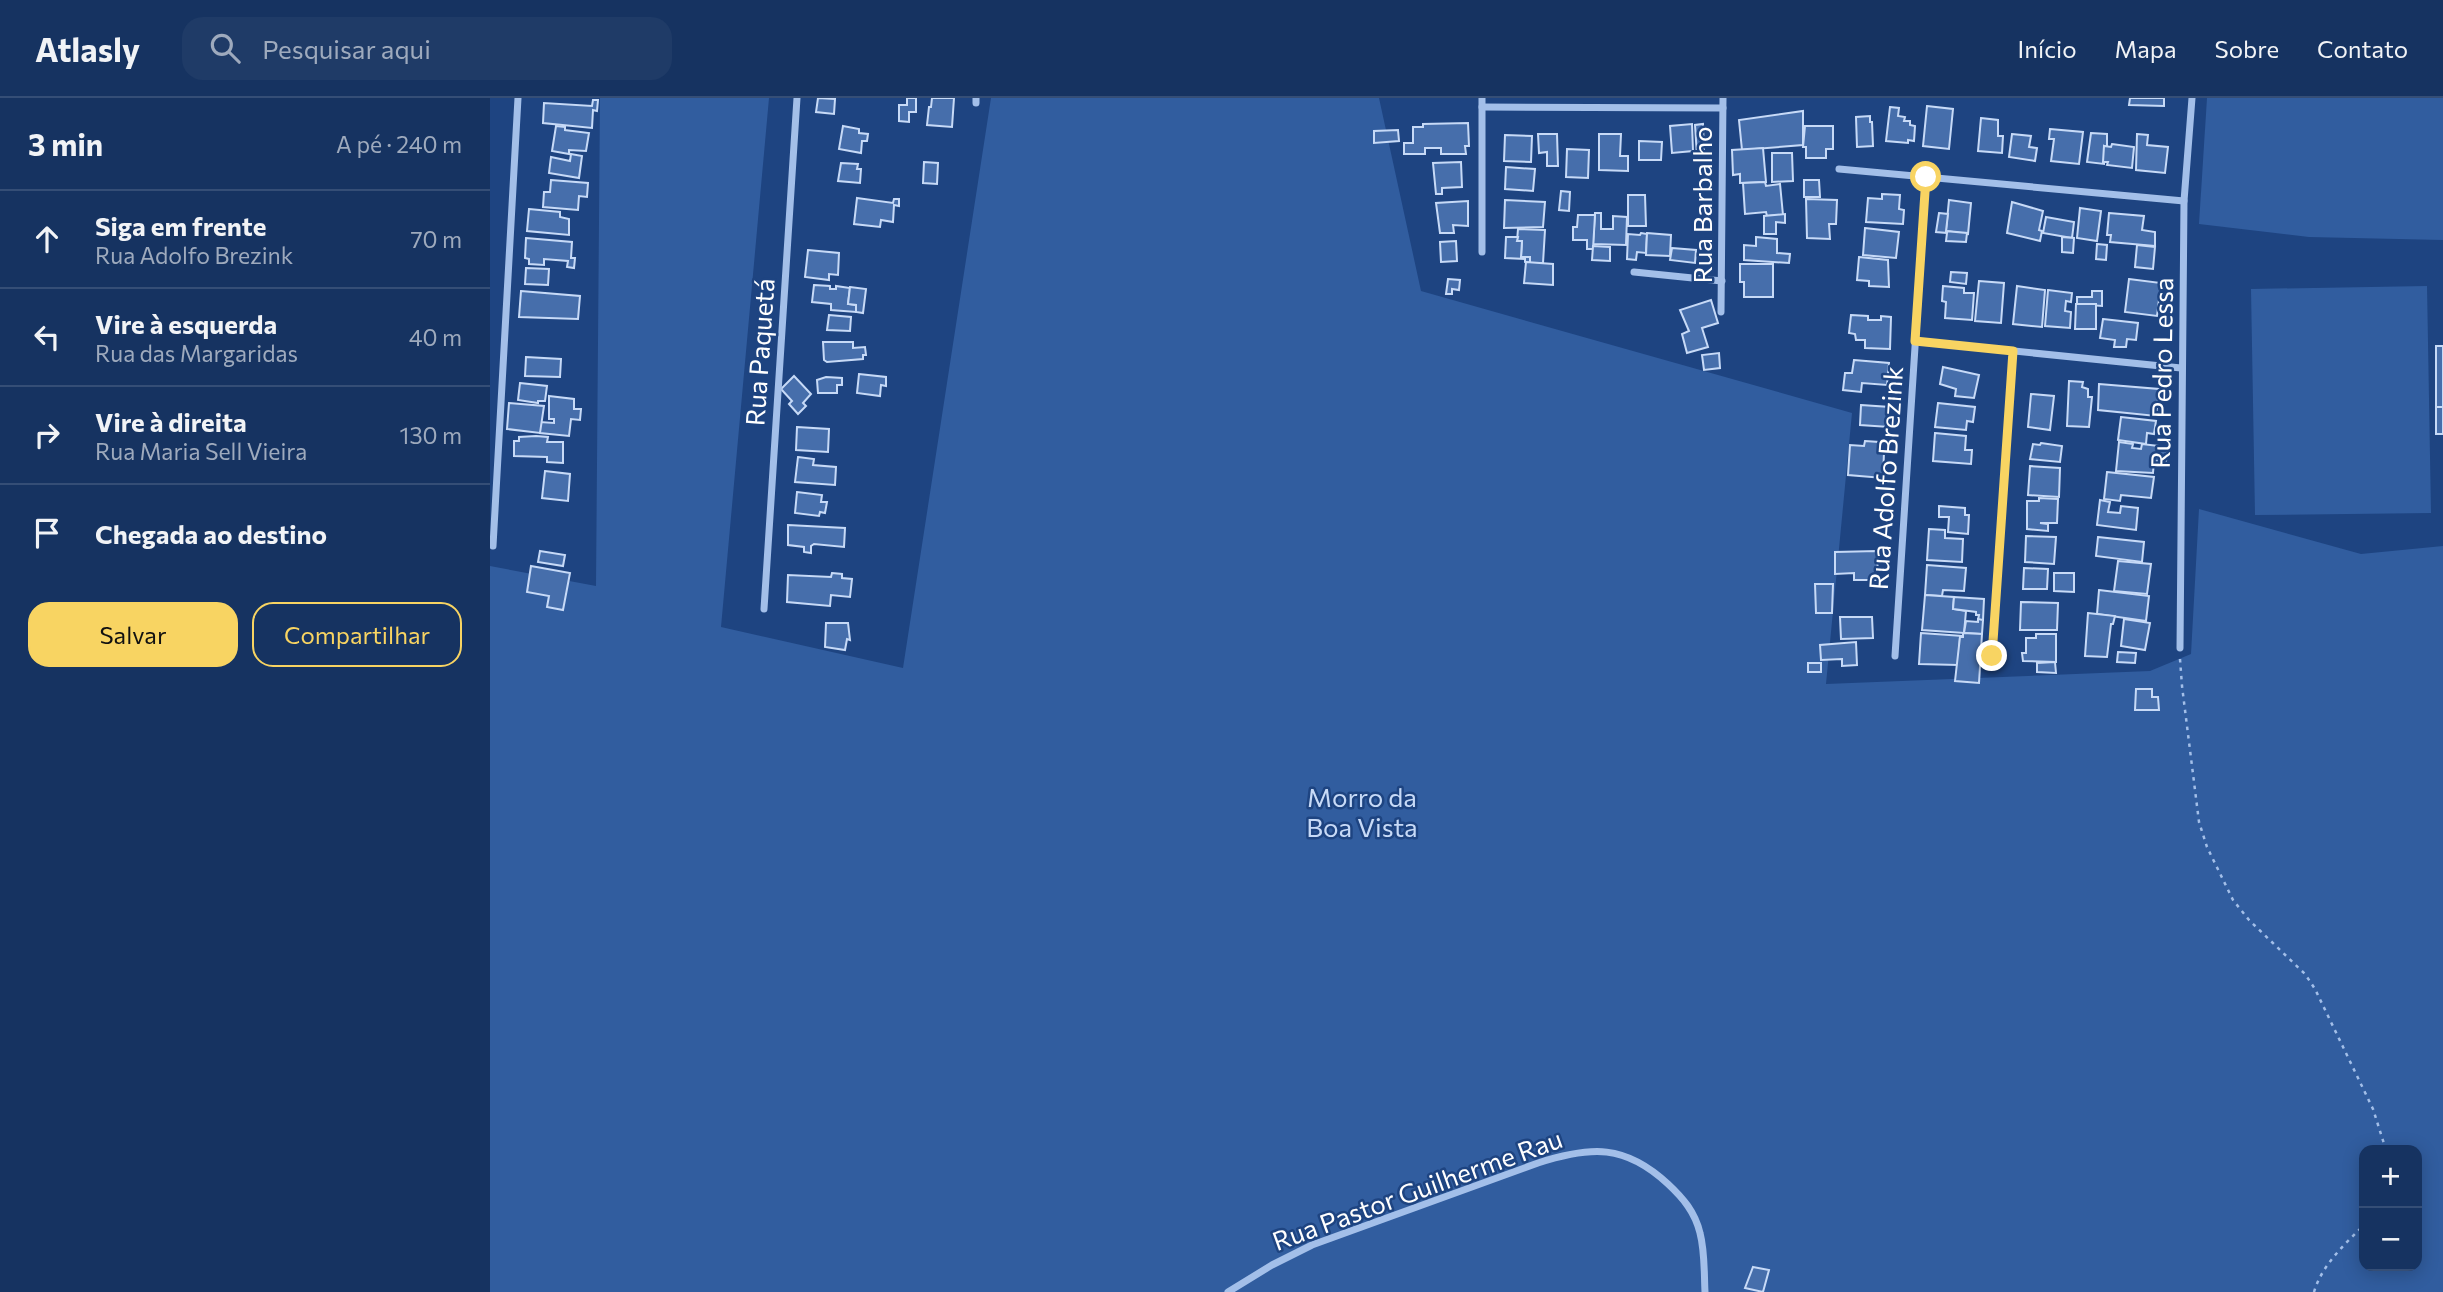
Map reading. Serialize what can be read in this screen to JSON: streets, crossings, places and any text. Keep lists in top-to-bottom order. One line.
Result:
{"streets":{"street":["Rua Barbalho","Rua Paquetá","Rua Pedro Lessa","Rua Adolfo Brezink","Rua Pastor Guilherme Rau"]},"parks":["Morro da Boa Vista"],"page":{"header":"Atlasly","search":"Pesquisar aqui","nav":["Início","Mapa","Sobre","Contato"],"heading":["3 min","A pé · 240 m"],"list":[["Siga em frente","Rua Adolfo Brezink","70 m"],["Vire à esquerda","Rua das Margaridas","40 m"],["Vire à direita","Rua Maria Sell Vieira","130 m"],"Chegada ao destino"],"buttons":["Salvar","Compartilhar"],"map_buttons":["+","−"]}}
